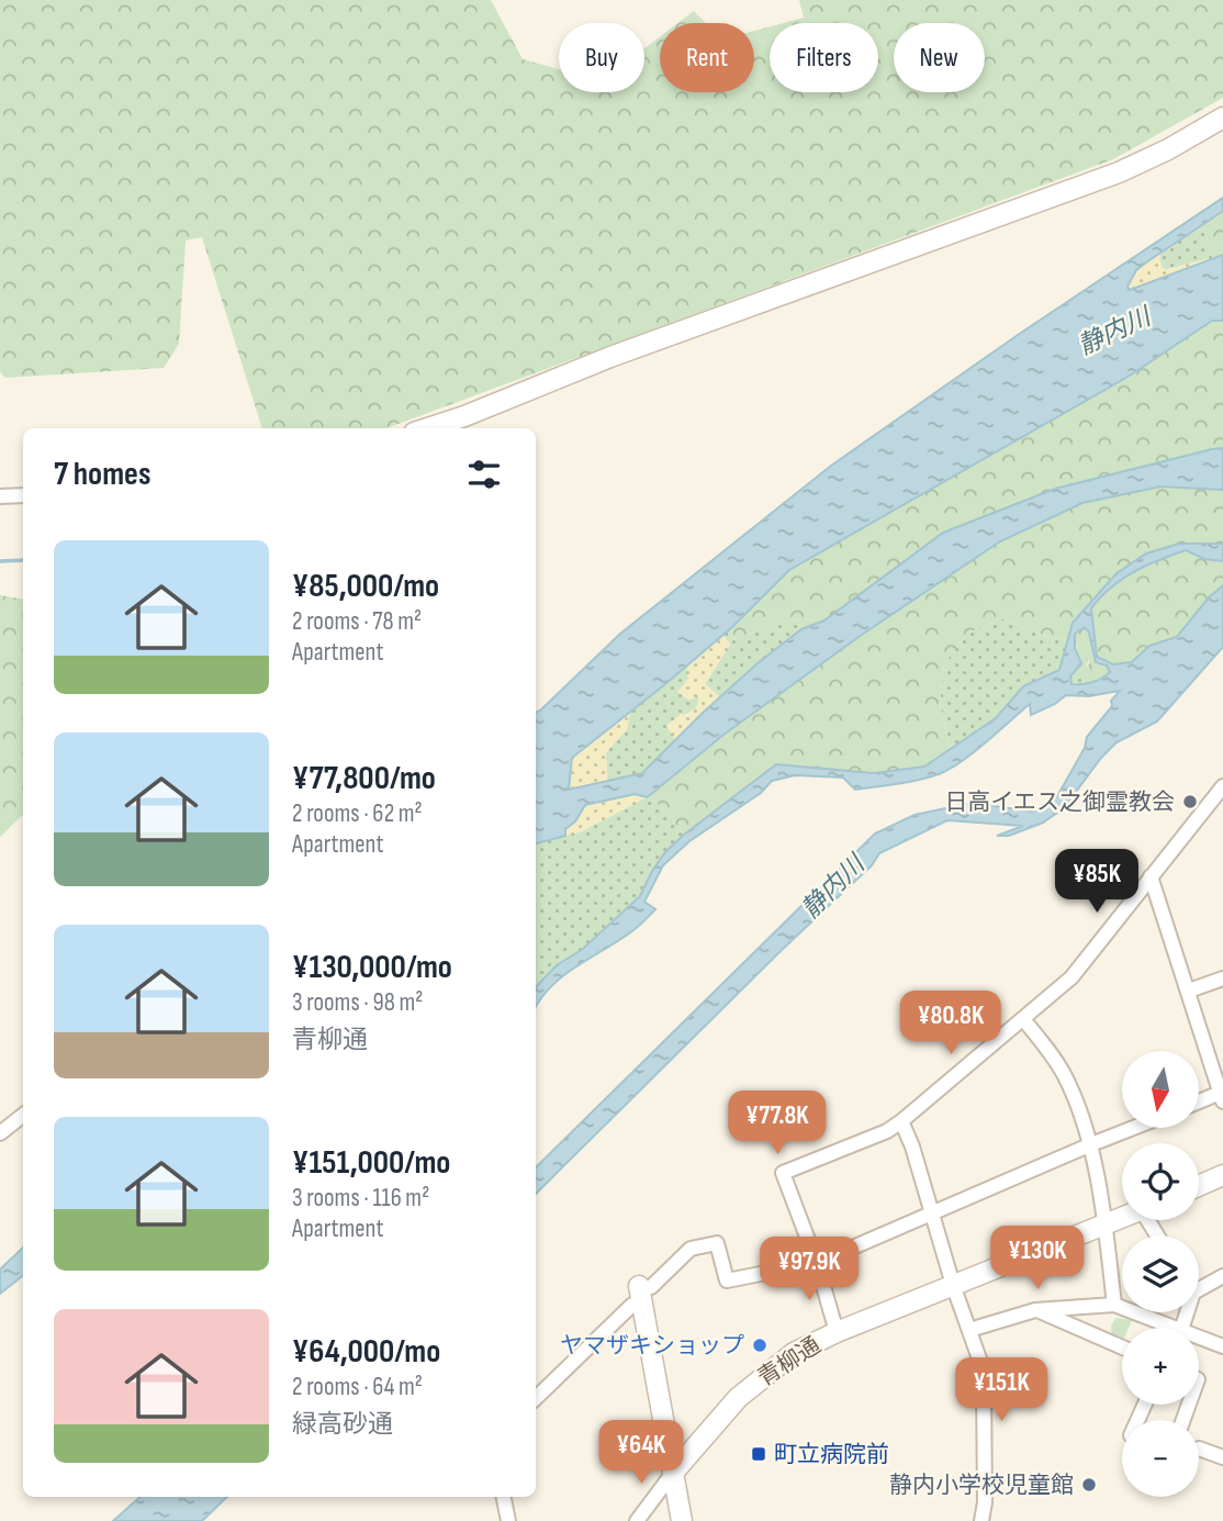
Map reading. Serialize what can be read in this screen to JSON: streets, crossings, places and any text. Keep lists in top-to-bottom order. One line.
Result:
{"streets":{"street":["青柳通"]},"water":["静内川"],"places":{"other":["日高イエス之御霊教会","ヤマザキショップ","静内小学校児童館"],"transit":["町立病院前"]},"north":"bottom","page":{"chip":["Buy","Rent","Filters","New"],"heading":"7 homes","list":[{"name":"¥85,000/mo","note":"2 rooms · 78 m² · Apartment"},{"name":"¥77,800/mo","note":"2 rooms · 62 m² · Apartment"},{"name":"¥130,000/mo","note":"3 rooms · 98 m² · 青柳通"},{"name":"¥151,000/mo","note":"3 rooms · 116 m² · Apartment"},{"name":"¥64,000/mo","note":"2 rooms · 64 m² · 緑高砂通"}],"price":["¥85K","¥80.8K","¥77.8K","¥130K","¥97.9K","¥151K","¥64K"],"map_buttons":["+","−"]}}
